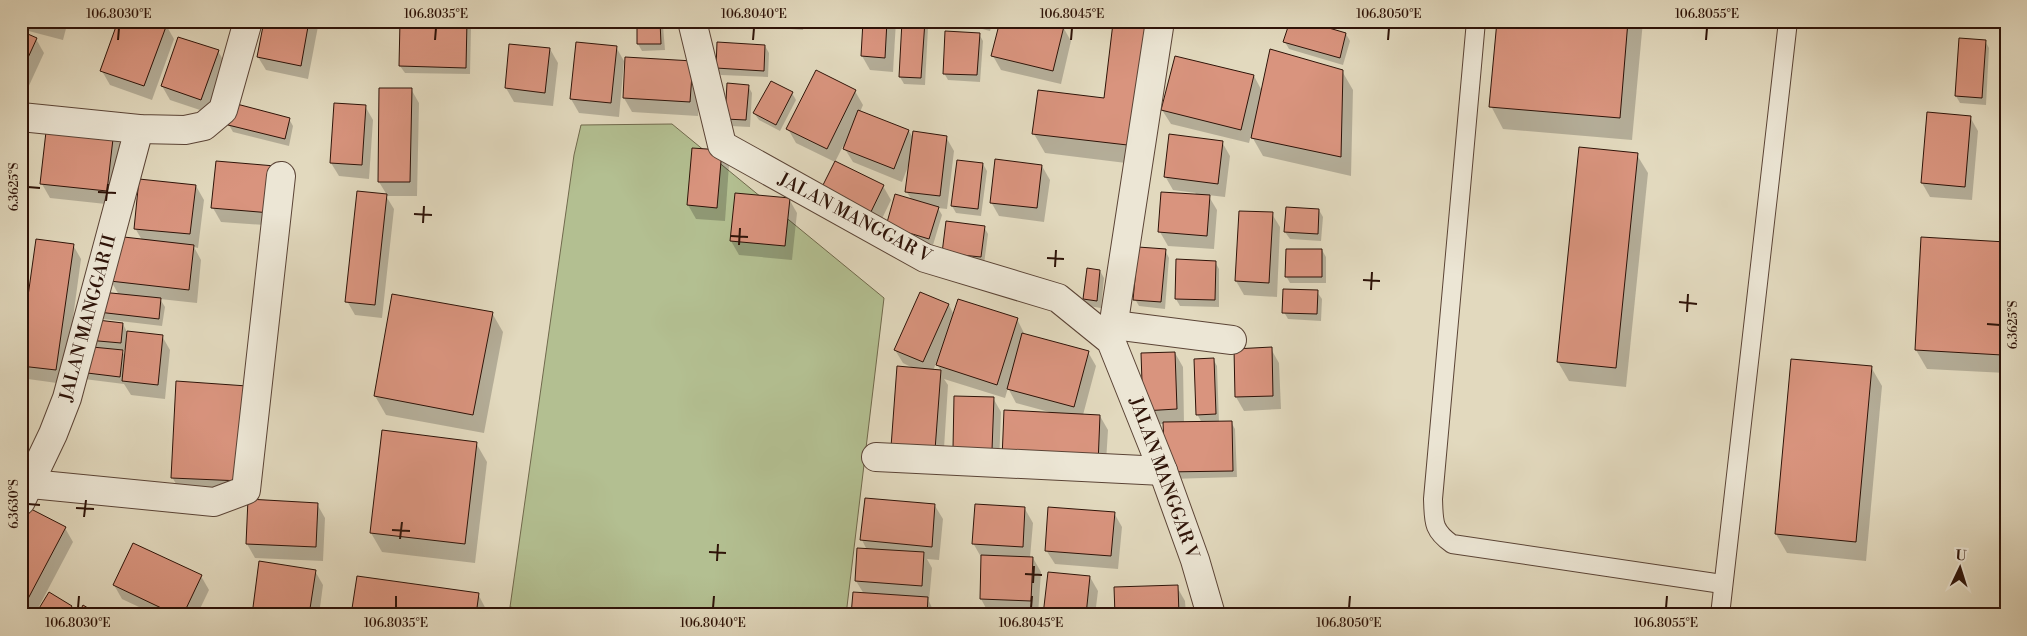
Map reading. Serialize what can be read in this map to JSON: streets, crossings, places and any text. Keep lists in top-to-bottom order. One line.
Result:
{"streets":{"street":["JALAN MANGGAR V","JALAN MANGGAR II"]},"north":"top","coordinates":["106.8030°E","106.8035°E","106.8040°E","106.8045°E","106.8050°E","106.8055°E","6.3625°S","6.3630°S"]}
